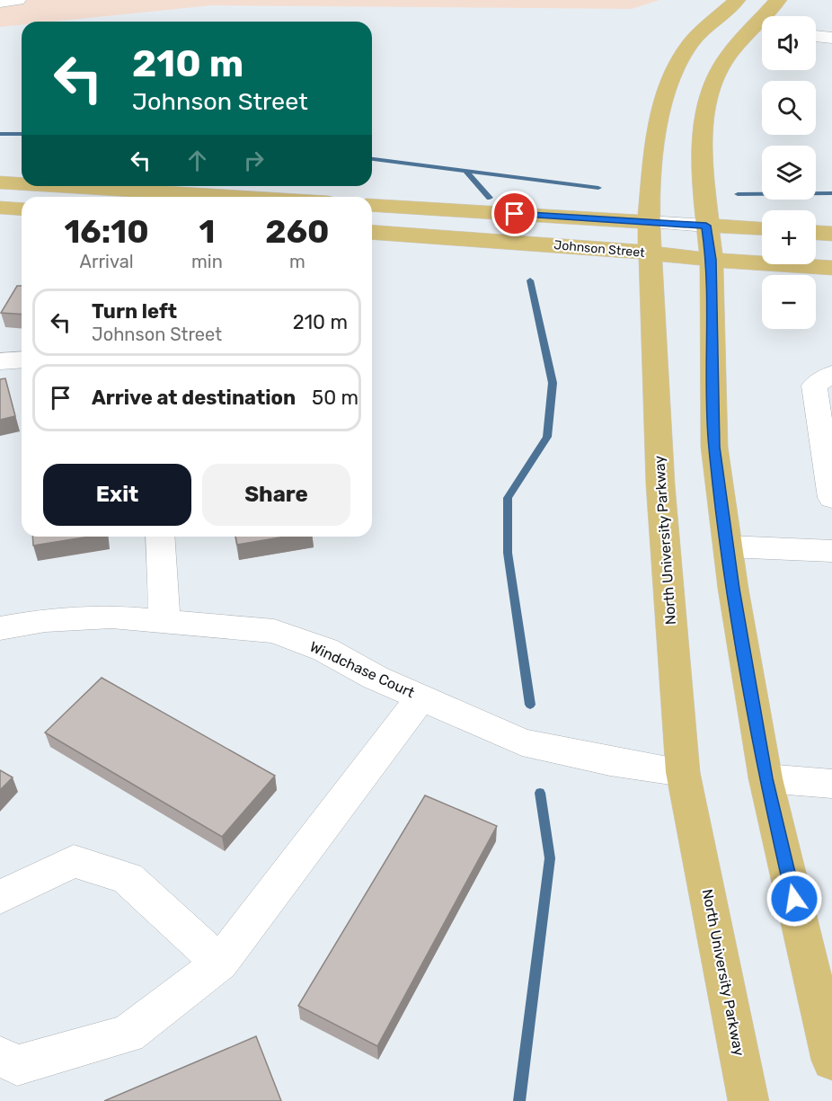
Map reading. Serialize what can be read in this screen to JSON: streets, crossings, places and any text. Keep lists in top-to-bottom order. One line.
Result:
{"streets":{"main road":["Johnson Street","North University Parkway"],"street":["Windchase Court"]},"crossings":[["Johnson Street","North University Parkway"],["North University Parkway","Windchase Court"]],"page":{"map_buttons":["+","−"],"turn":["210 m","Johnson Street"],"eta":["16:10","Arrival","1","min","260","m"],"list":[{"name":"Turn left","note":"Johnson Street","value":"210 m"},{"name":"Arrive at destination","value":"50 m"}],"buttons":["Exit","Share"]}}
